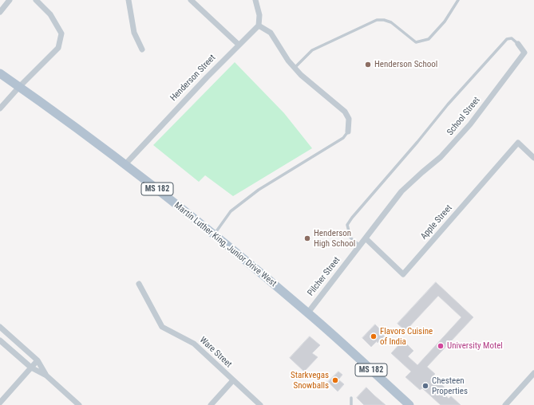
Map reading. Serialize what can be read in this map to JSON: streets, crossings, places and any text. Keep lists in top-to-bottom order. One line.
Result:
{"streets":{"main road":["MS 182","Martin Luther King, Junior Drive West"],"street":["Henderson Street","School Street","Apple Street","Pilcher Street","Ware Street"]},"crossings":[["Henderson Street","Martin Luther King, Junior Drive West"],["School Street","Pilcher Street"],["Apple Street","Pilcher Street"],["Martin Luther King, Junior Drive West","Pilcher Street"]],"places":["Henderson School","Henderson High School","Flavors Cuisine of India","University Motel","Starkvegas Snowballs","Chesteen Properties"]}
